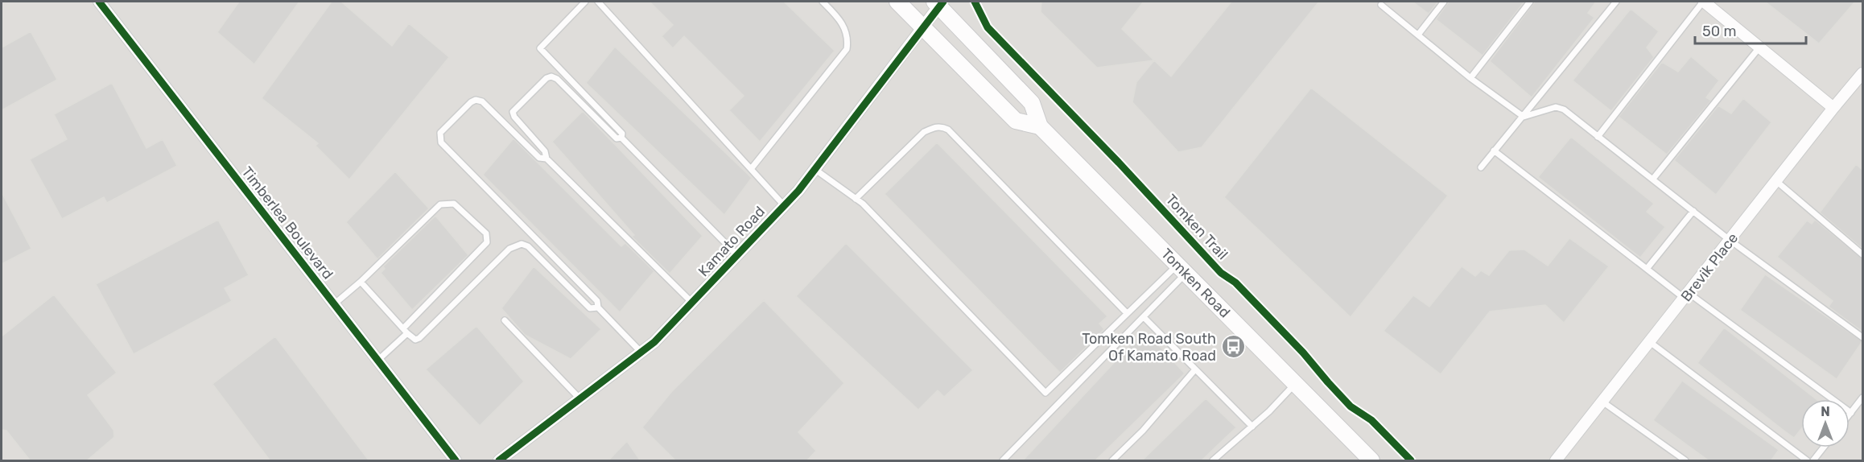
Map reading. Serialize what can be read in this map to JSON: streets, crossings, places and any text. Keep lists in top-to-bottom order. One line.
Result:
{"streets":{"main road":["Tomken Road"],"street":["Timberlea Boulevard","Kamato Road","Brevik Place"],"cycle path":["Tomken Trail"]},"crossings":[["Kamato Road","Tomken Road"]],"places":{"bus stop":["Tomken Road South Of Kamato Road"]},"scale_bar":"50 m","north":"top"}
